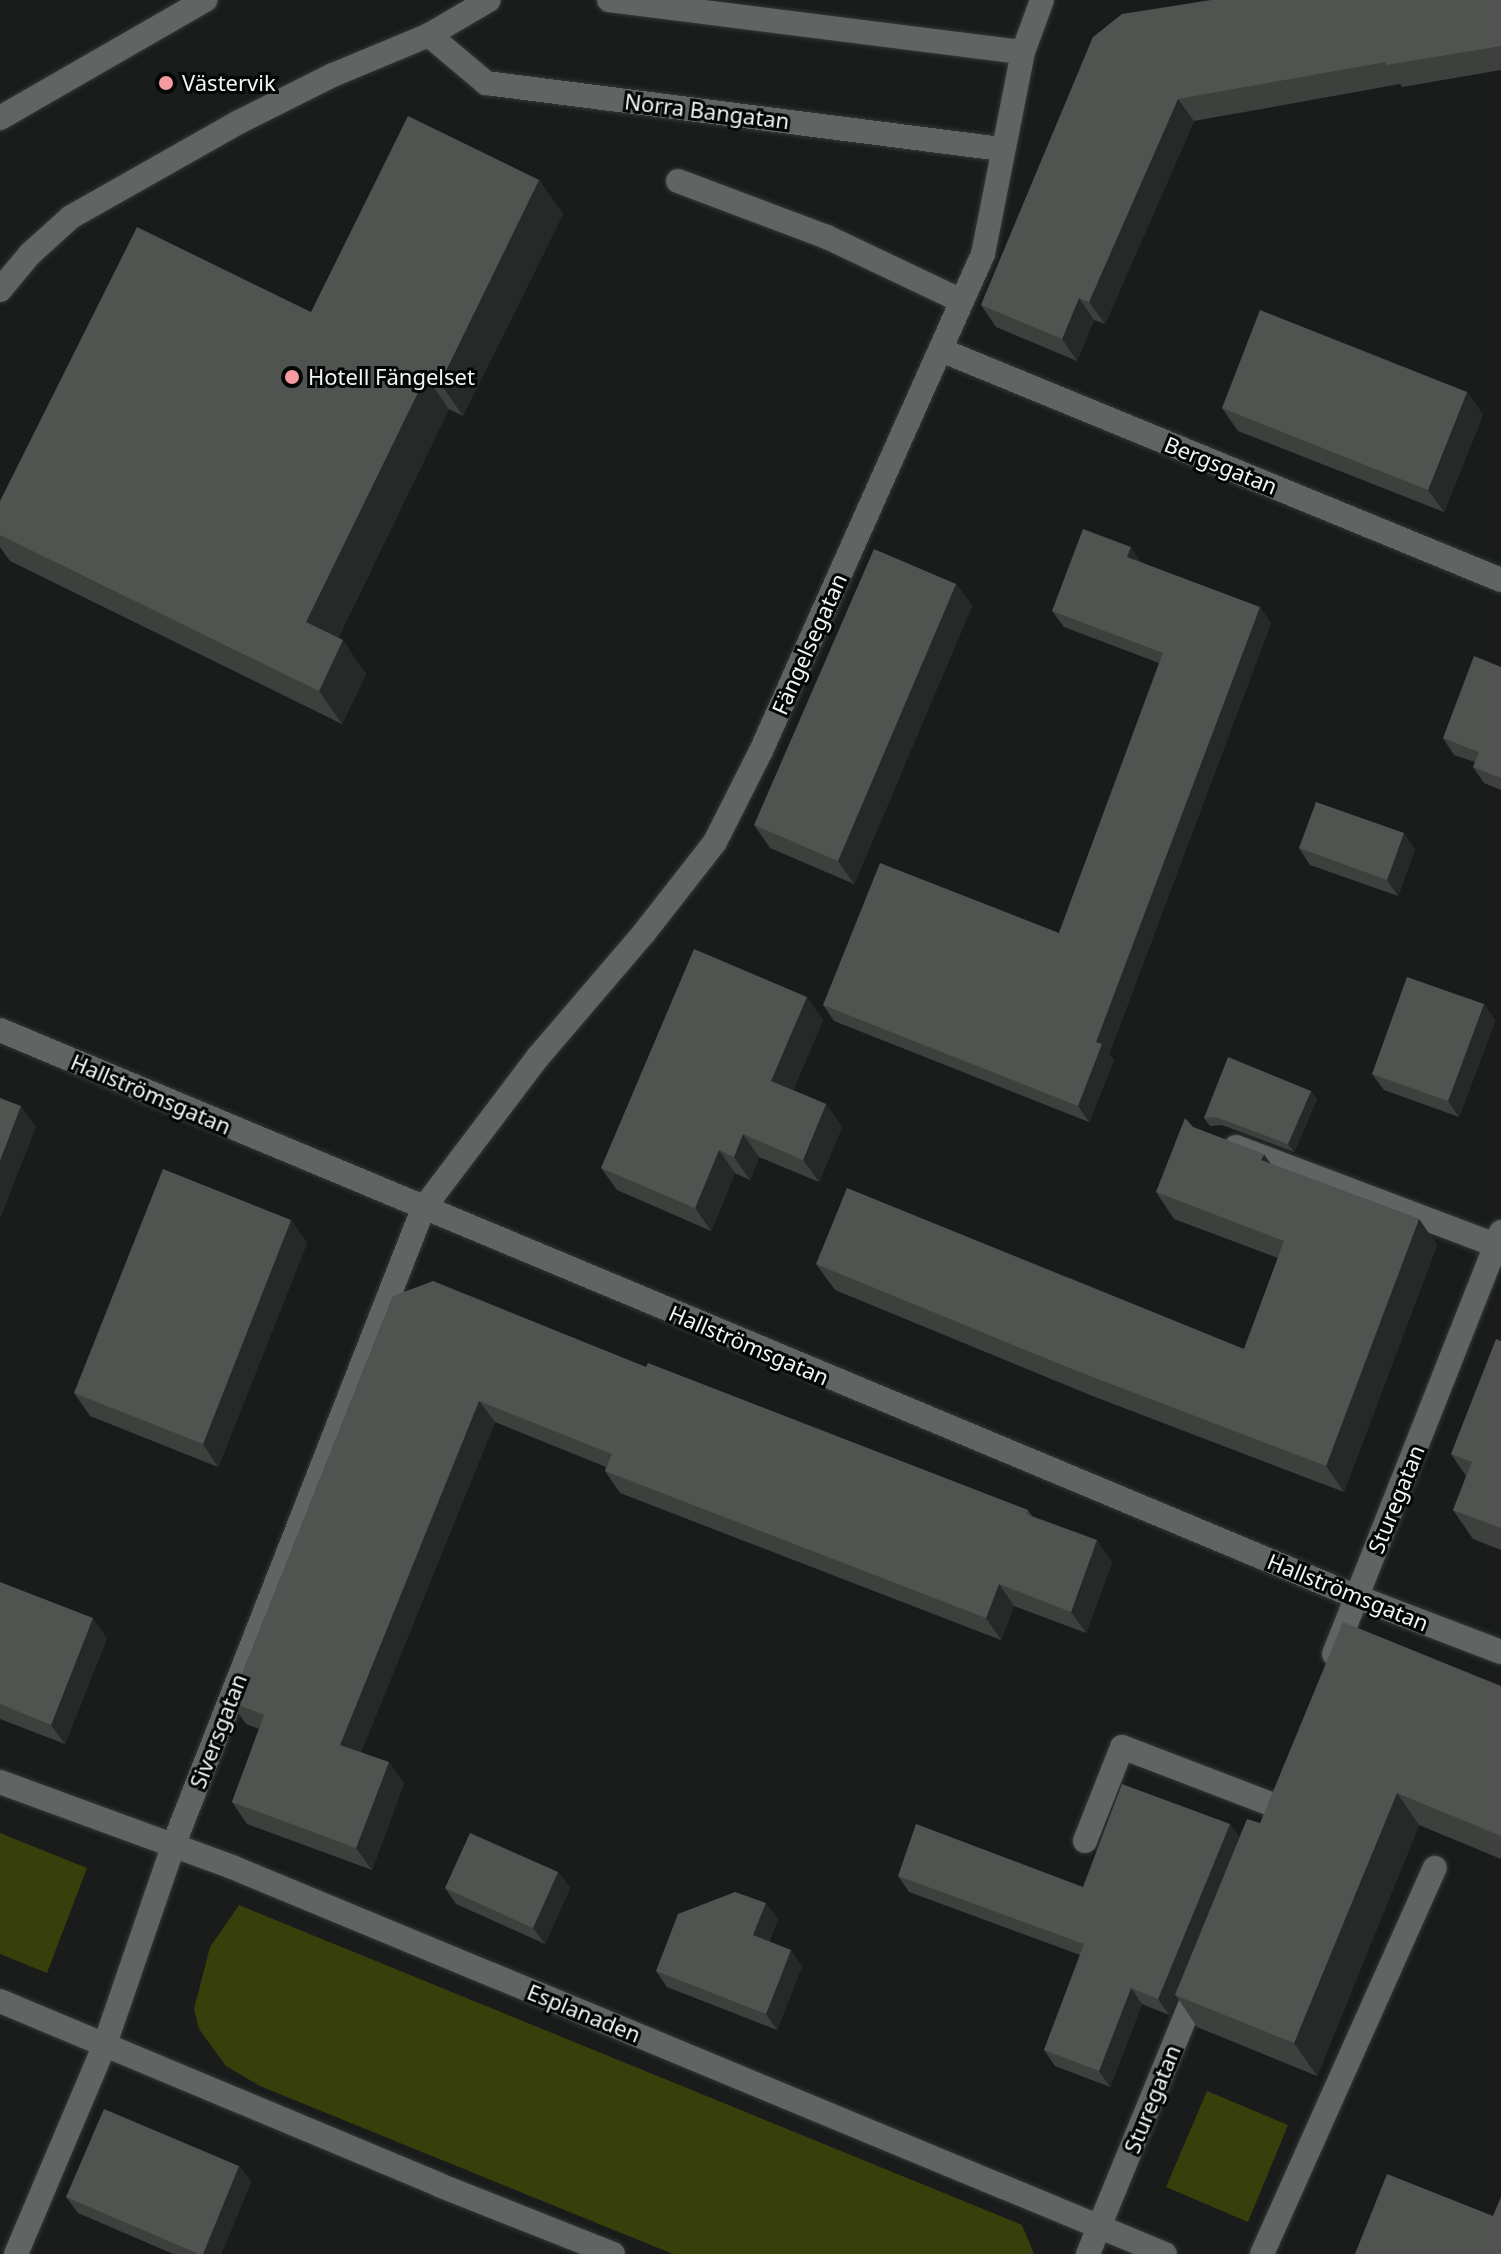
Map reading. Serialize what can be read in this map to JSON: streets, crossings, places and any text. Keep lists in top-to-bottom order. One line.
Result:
{"streets":{"street":["Norra Bangatan","Bergsgatan","Fängelsegatan","Hallströmsgatan","Sturegatan","Siversgatan","Esplanaden"]},"crossings":[["Norra Bangatan","Fängelsegatan"],["Bergsgatan","Fängelsegatan"],["Fängelsegatan","Hallströmsgatan"],["Fängelsegatan","Siversgatan"],["Hallströmsgatan","Sturegatan"],["Hallströmsgatan","Siversgatan"],["Sturegatan","Esplanaden"],["Siversgatan","Esplanaden"]],"places":["Västervik","Hotell Fängelset"]}
